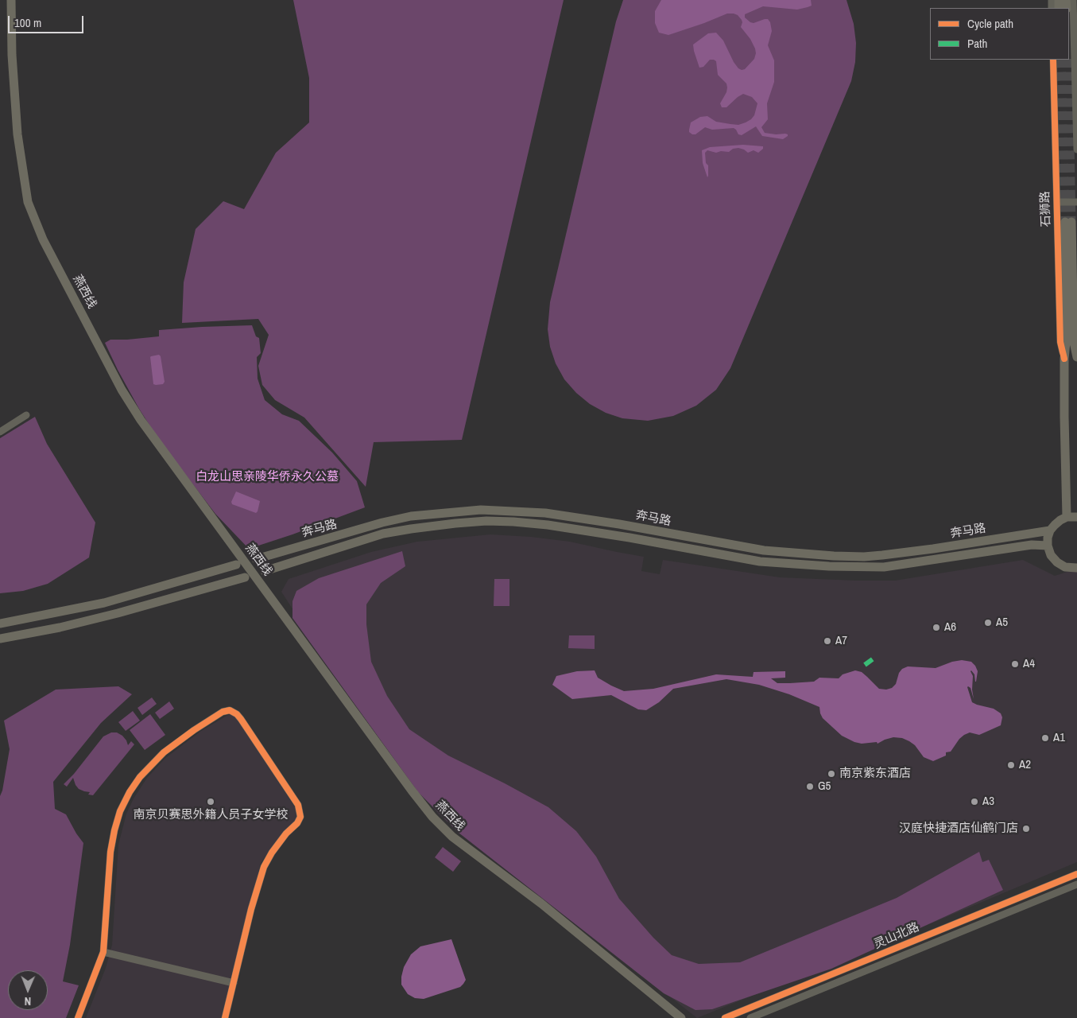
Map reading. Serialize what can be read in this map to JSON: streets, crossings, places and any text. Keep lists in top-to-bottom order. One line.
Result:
{"streets":{"main road":["石狮路","燕西线","奔马路"],"street":["灵山北路"]},"parks":["白龙山思亲陵华侨永久公墓"],"places":["A5","A6","A7","A4","A1","A2","南京紫东酒店","G5","南京贝赛思外籍人员子女学校","A3","汉庭快捷酒店仙鹤门店"],"legend":["Cycle path","Path"],"scale_bar":"100 m","north":"bottom"}
